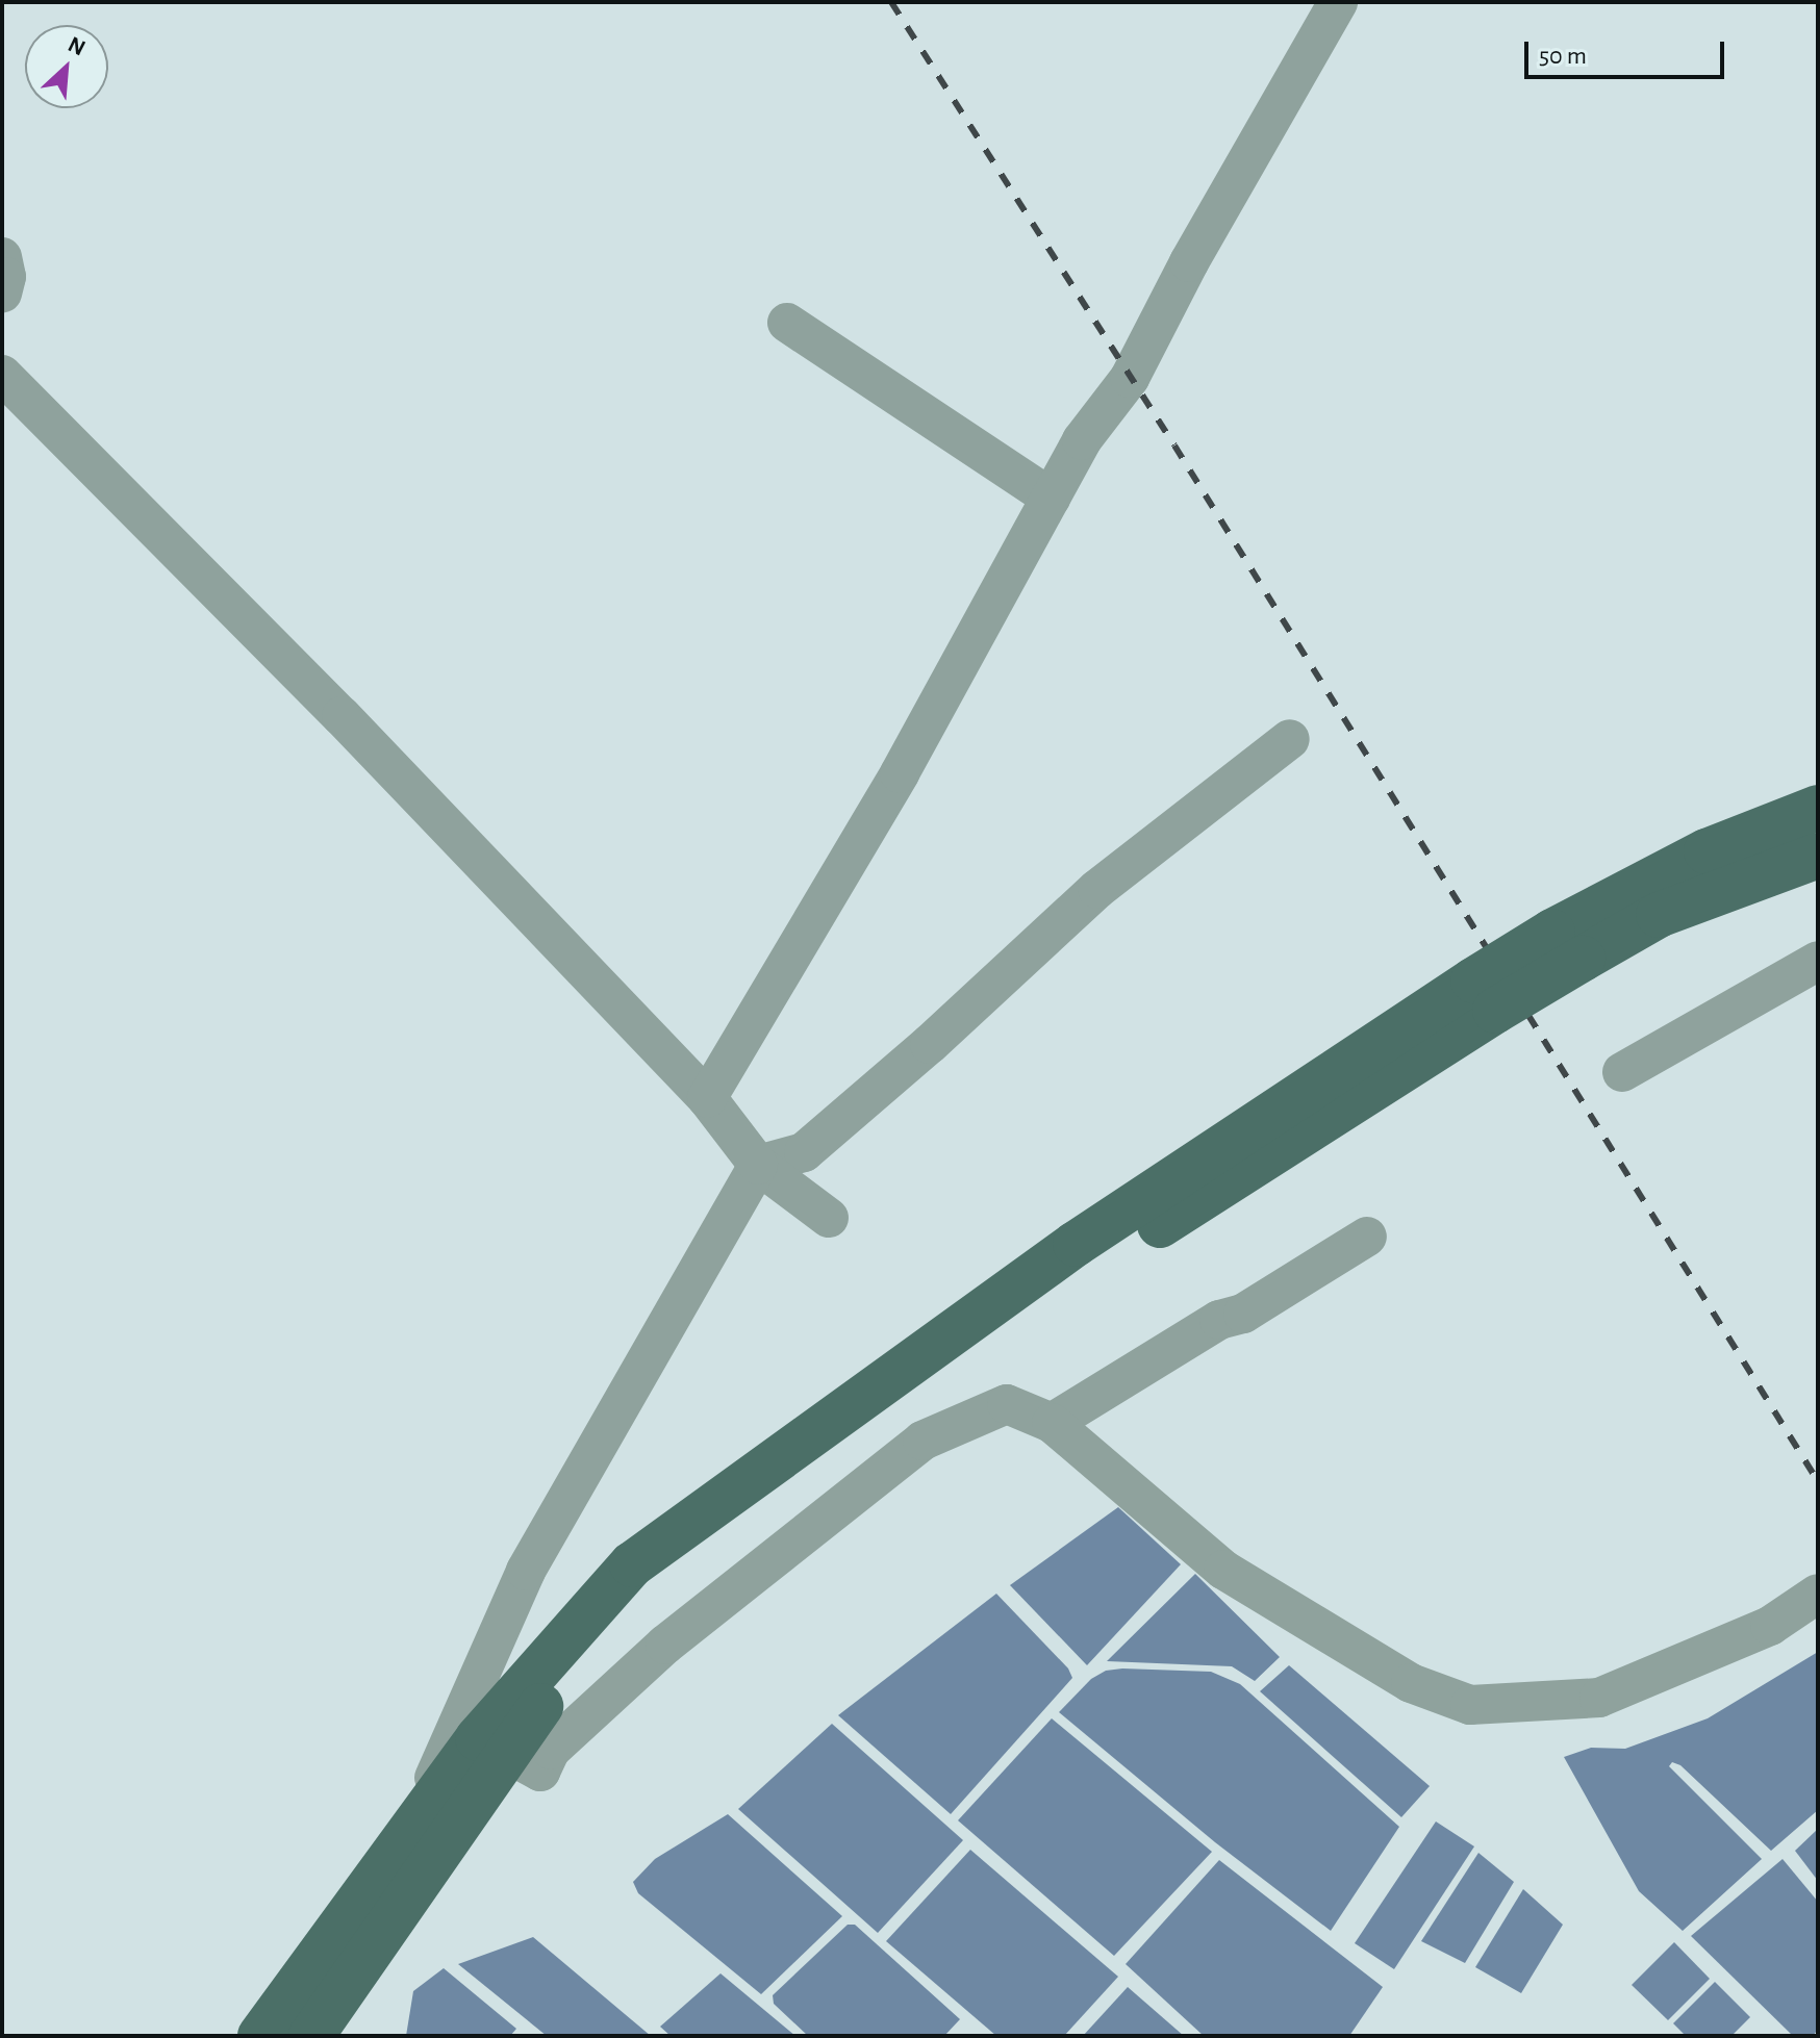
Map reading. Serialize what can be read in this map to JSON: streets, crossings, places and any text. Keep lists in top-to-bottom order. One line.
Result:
{"scale_bar":"50 m","north":"top right"}
